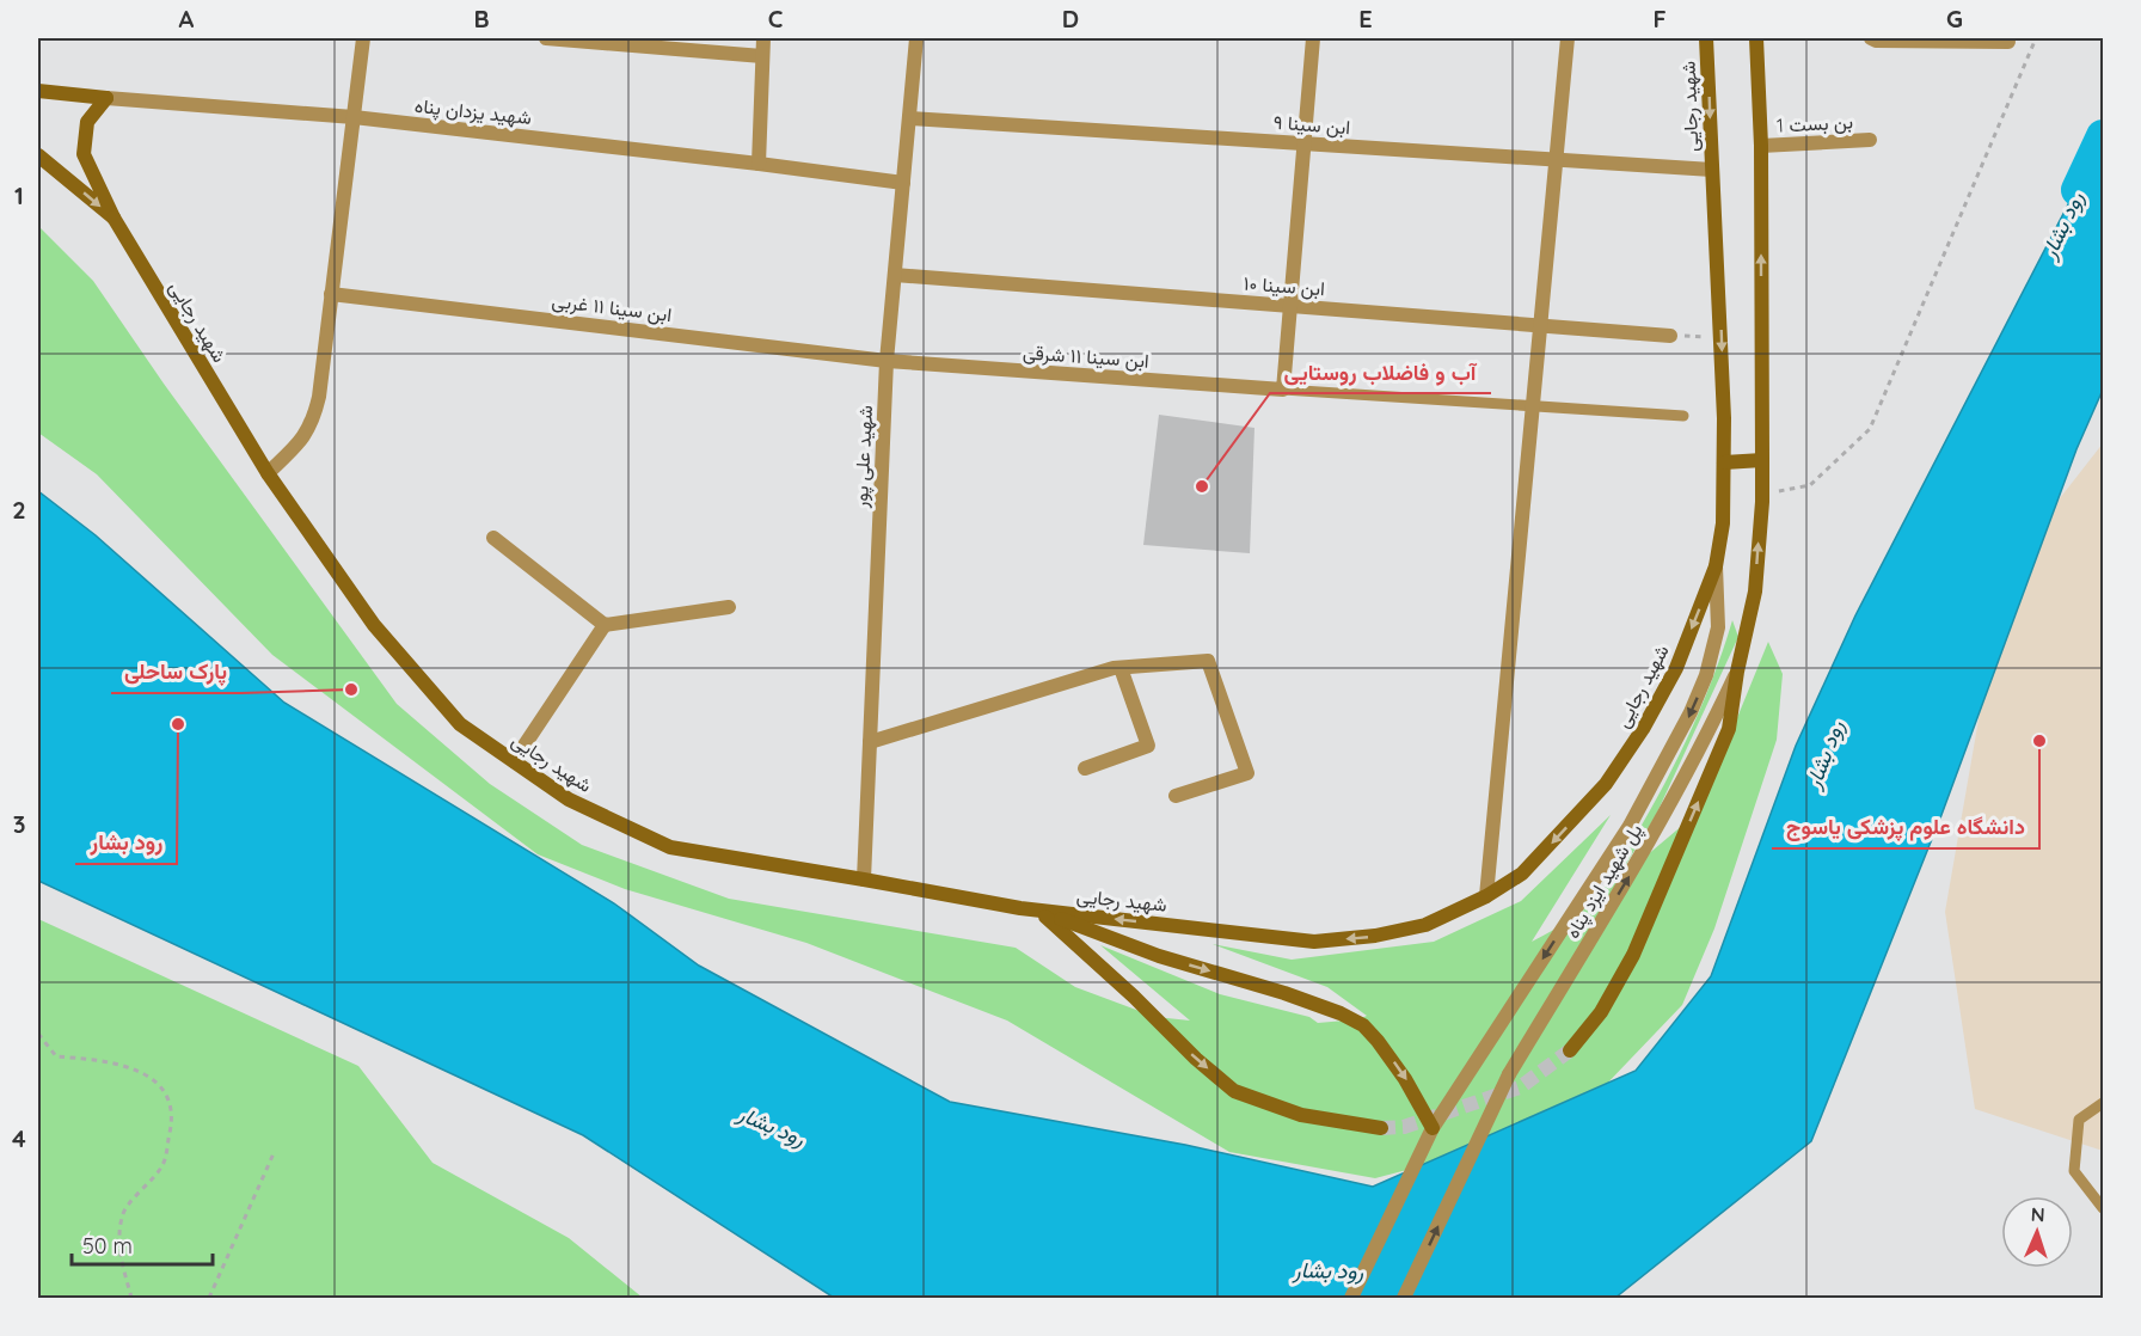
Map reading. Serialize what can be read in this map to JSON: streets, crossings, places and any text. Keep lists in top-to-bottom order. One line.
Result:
{"streets":{"main road":["شهید رجایی","شهید یزدان پناه","پل شهید ایزد پناه"],"street":["بن بست 1","ابن سینا ۹","ابن سینا ۱۰","ابن سینا ۱۱ غربی","ابن سینا ۱۱ شرقی","شهید علی پور"]},"crossings":[["شهید رجایی","ابن سینا ۹"],["شهید رجایی","شهید علی پور"],["شهید رجایی","پل شهید ایزد پناه"],["شهید یزدان پناه","شهید علی پور"],["ابن سینا ۹","شهید علی پور"],["ابن سینا ۱۰","شهید علی پور"],["ابن سینا ۱۱ غربی","ابن سینا ۱۱ شرقی"],["ابن سینا ۱۱ غربی","شهید علی پور"],["ابن سینا ۱۱ شرقی","شهید علی پور"]],"water":["رود بشار"],"places":["آب و فاضلاب روستایی","پارک ساحلی","رود بشار","دانشگاه علوم پزشکی یاسوج"],"scale_bar":"50 m","north":"top","grid":{"columns":["A","B","C","D","E","F","G"],"rows":["1","2","3","4"]}}
